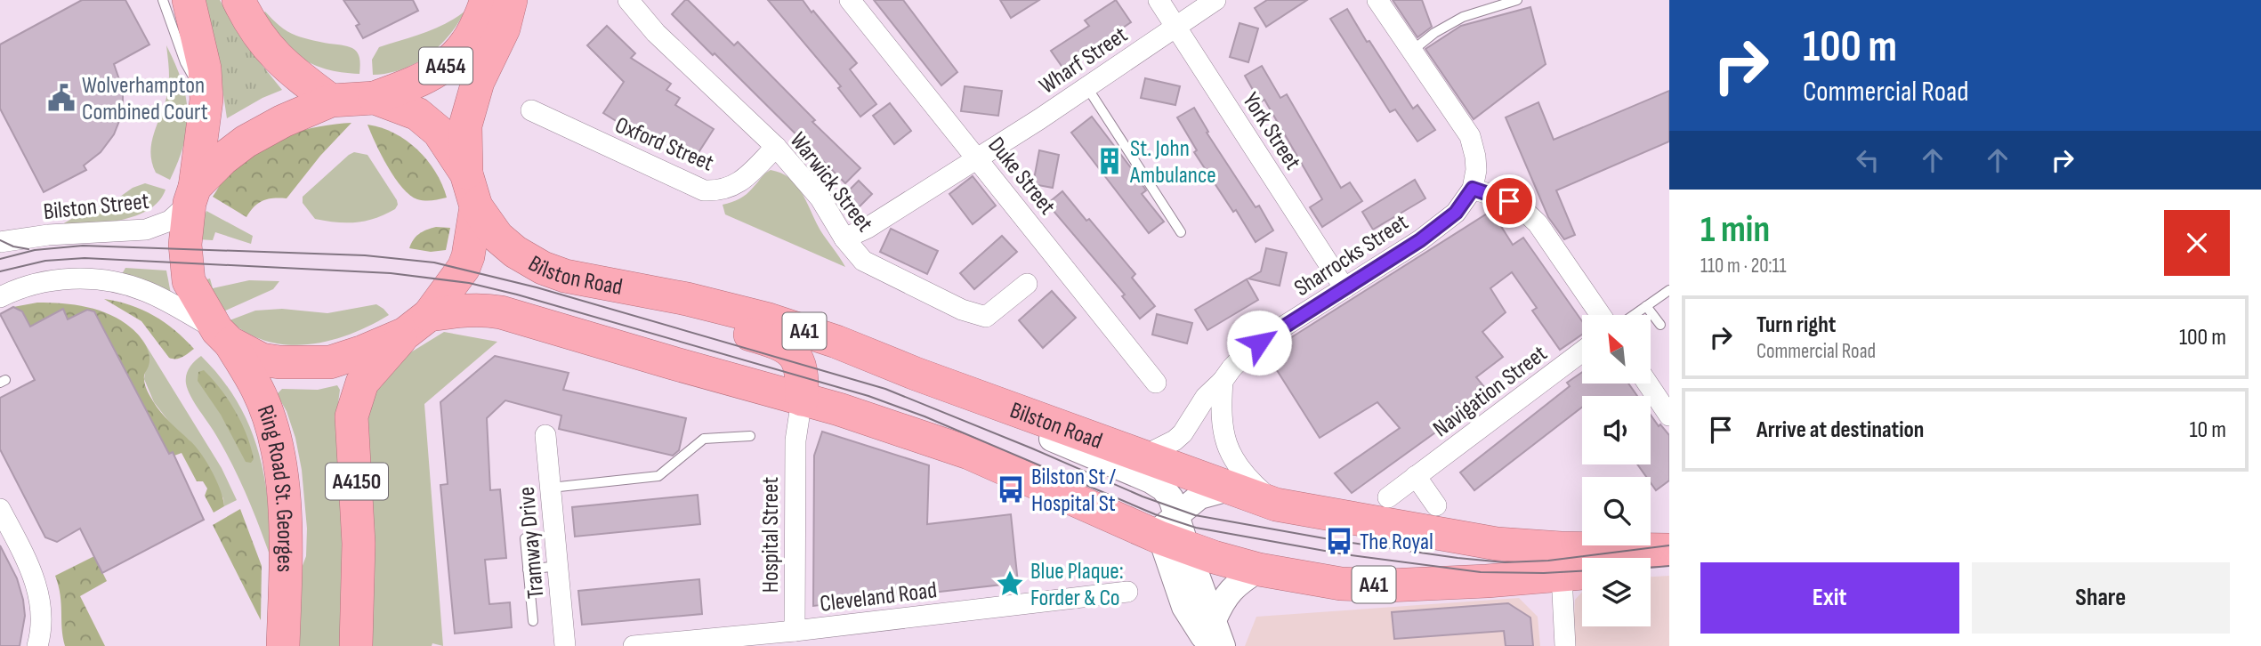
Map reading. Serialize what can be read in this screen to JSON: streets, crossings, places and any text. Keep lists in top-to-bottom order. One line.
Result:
{"streets":{"highway":["A454","Bilston Road","A41","A4150","Ring Road St. Georges"],"street":["Wharf Street","York Street","Oxford Street","Duke Street","Warwick Street","Bilston Street","Sharrocks Street","Navigation Street","Hospital Street","Tramway Drive","Cleveland Road"]},"crossings":[["Wharf Street","York Street"],["Wharf Street","Duke Street"],["Wharf Street","Warwick Street"],["A454","A4150"],["York Street","Sharrocks Street"],["Oxford Street","Warwick Street"],["Bilston Street","A4150"],["Bilston Street","Ring Road St. Georges"],["Sharrocks Street","Bilston Road"],["Bilston Road","A4150"],["A41","A4150"],["A4150","Ring Road St. Georges"],["Hospital Street","Cleveland Road"]],"places":{"public building":["Wolverhampton Combined Court"],"building":["St. John Ambulance"],"bus stop":["Bilston St / Hospital St","The Royal"],"place":["Blue Plaque: Forder & Co"]},"north":"top left","page":{"turn":["100 m","Commercial Road"],"heading":["1 min","110 m · 20:11"],"list":[{"name":"Turn right","note":"Commercial Road","value":"100 m"},{"name":"Arrive at destination","value":"10 m"}],"buttons":["Exit","Share"]}}
